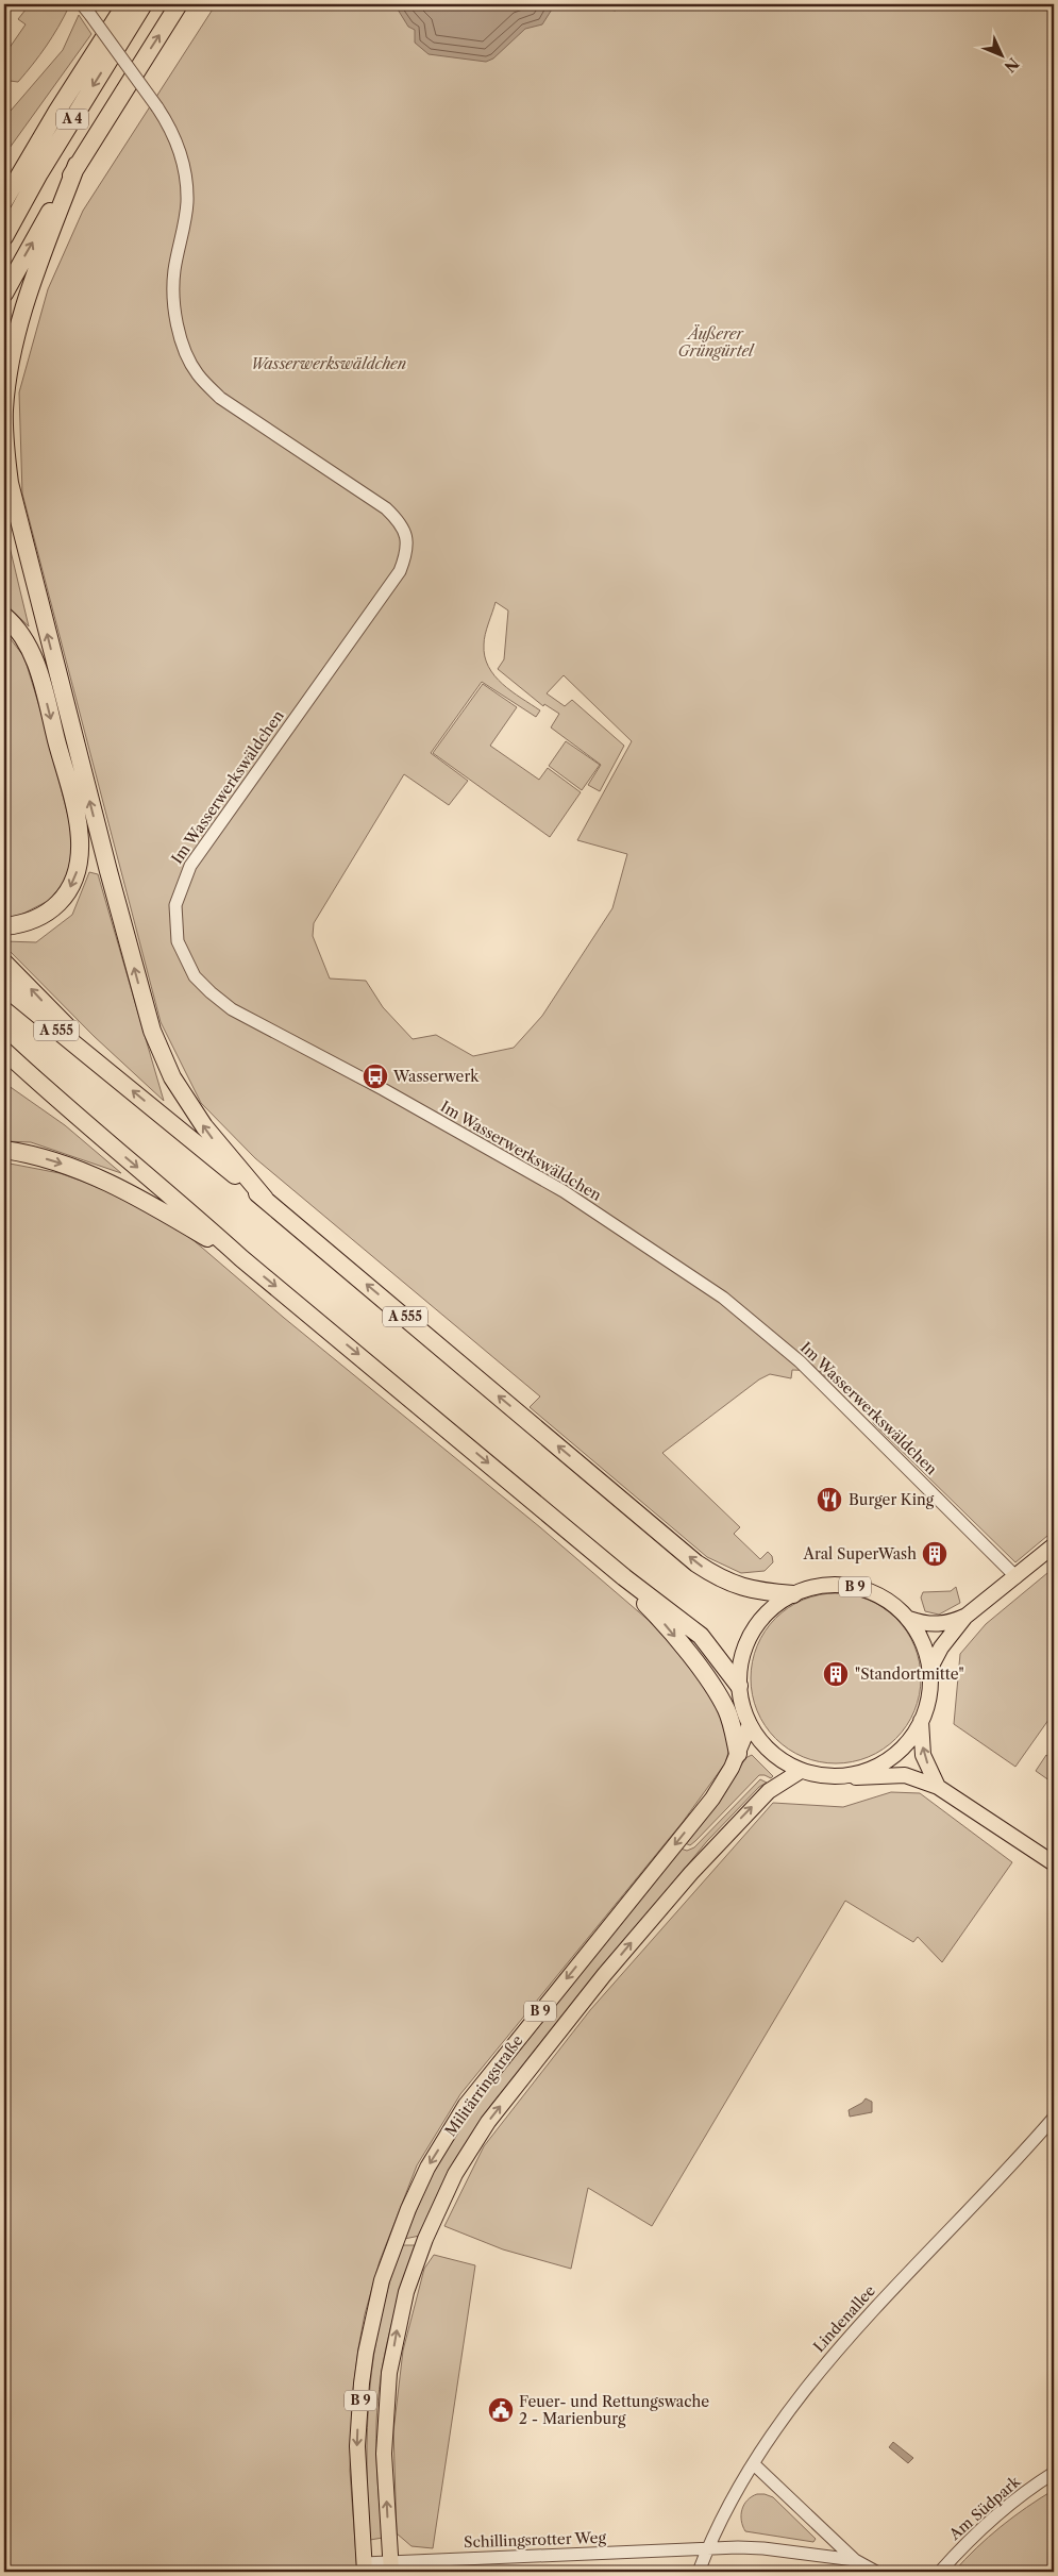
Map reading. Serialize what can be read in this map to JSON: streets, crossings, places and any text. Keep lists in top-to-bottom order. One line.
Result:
{"streets":{"highway":["A 4","A 555"],"main road":["B 9","Militärringstraße"],"street":["Im Wasserwerkswäldchen","Lindenallee","Am Südpark","Schillingsrotter Weg"]},"crossings":[["A 555","B 9"],["B 9","Militärringstraße"],["Militärringstraße","Schillingsrotter Weg"],["Lindenallee","Schillingsrotter Weg"]],"parks":["Äußerer Grüngürtel","Wasserwerkswäldchen"],"places":{"bus stop":["Wasserwerk"],"restaurant":["Burger King"],"building":["Aral SuperWash","\"Standortmitte\""],"public building":["Feuer- und Rettungswache 2 - Marienburg"]},"north":"bottom right"}
